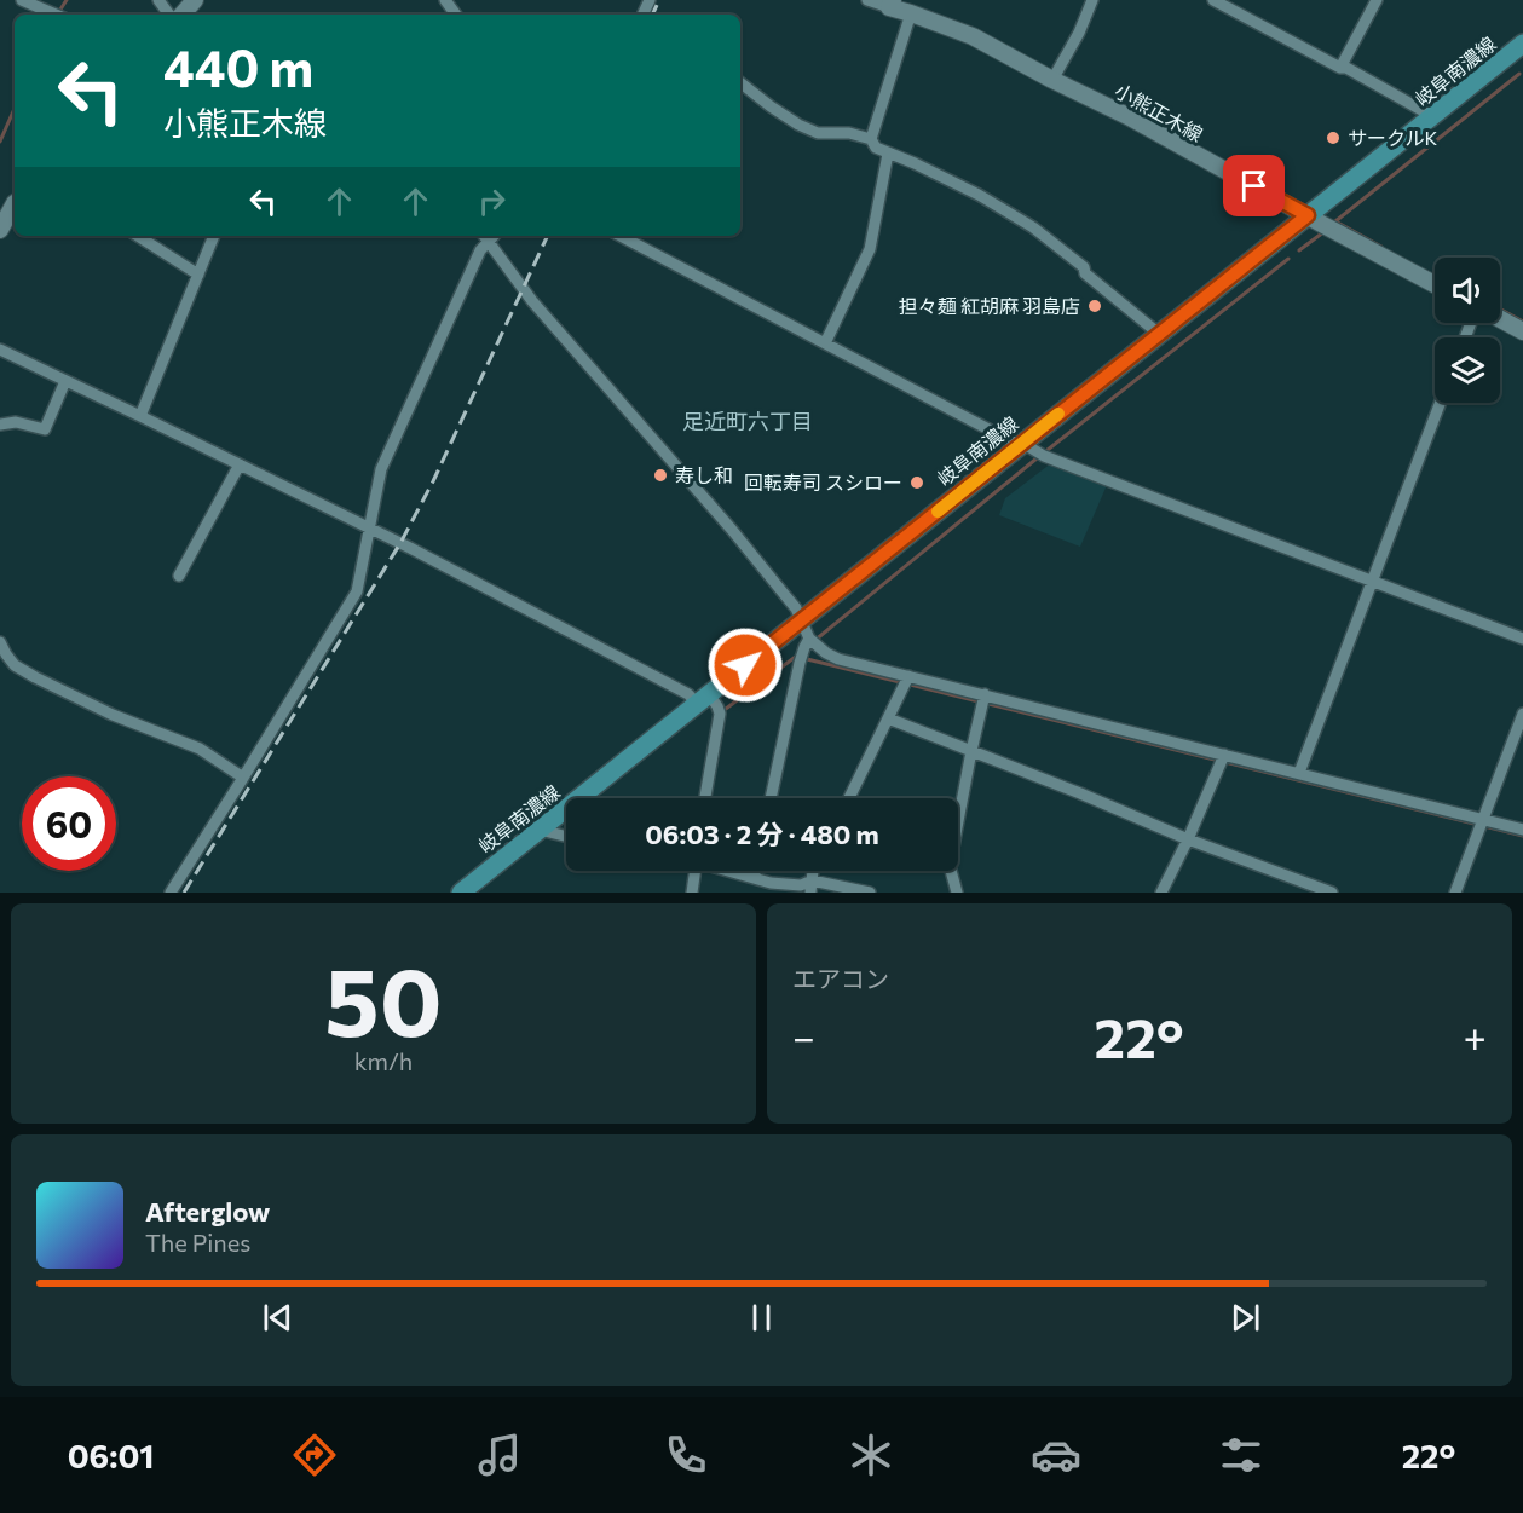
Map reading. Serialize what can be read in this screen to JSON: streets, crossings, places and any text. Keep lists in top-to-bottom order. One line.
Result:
{"streets":{"main road":["岐阜南濃線","小熊正木線"]},"crossings":[["岐阜南濃線","小熊正木線"]],"districts":["足近町六丁目"],"places":["サークルK","担々麺 紅胡麻 羽島店","寿し和","回転寿司 スシロー"],"page":{"turn":["440 m","小熊正木線"],"limit":"60","trip":"06:03 · 2 分 · 480 m","tile":[["50","km/h"],"エアコン"],"heat":["−","22°","+"],"song":["Afterglow","The Pines"],"tabs":["06:01","22°"]}}
